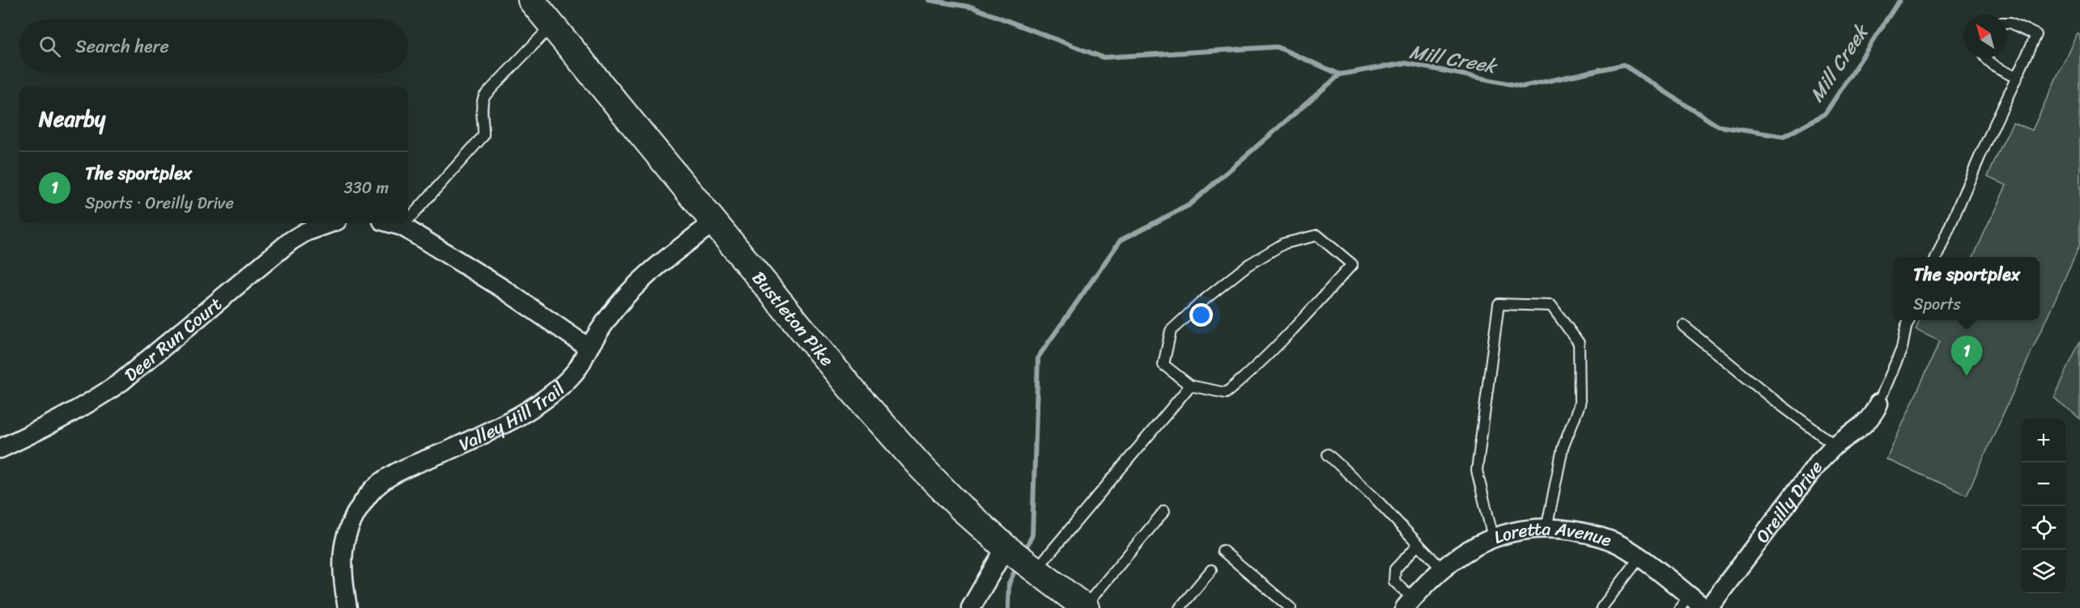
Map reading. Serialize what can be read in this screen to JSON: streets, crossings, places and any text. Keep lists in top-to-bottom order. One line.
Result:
{"streets":{"main road":["Bustleton Pike"],"street":["Deer Run Court","Valley Hill Trail","Oreilly Drive","Loretta Avenue"]},"crossings":[["Bustleton Pike","Valley Hill Trail"]],"water":["Mill Creek"],"north":"top left","page":{"search":"Search here","heading":"Nearby","list":[{"mark":"1","name":"The sportplex","note":"Sports · Oreilly Drive","value":"330 m"}],"popup":["The sportplex","Sports"],"pins":"1","map_buttons":["+","−"]}}
